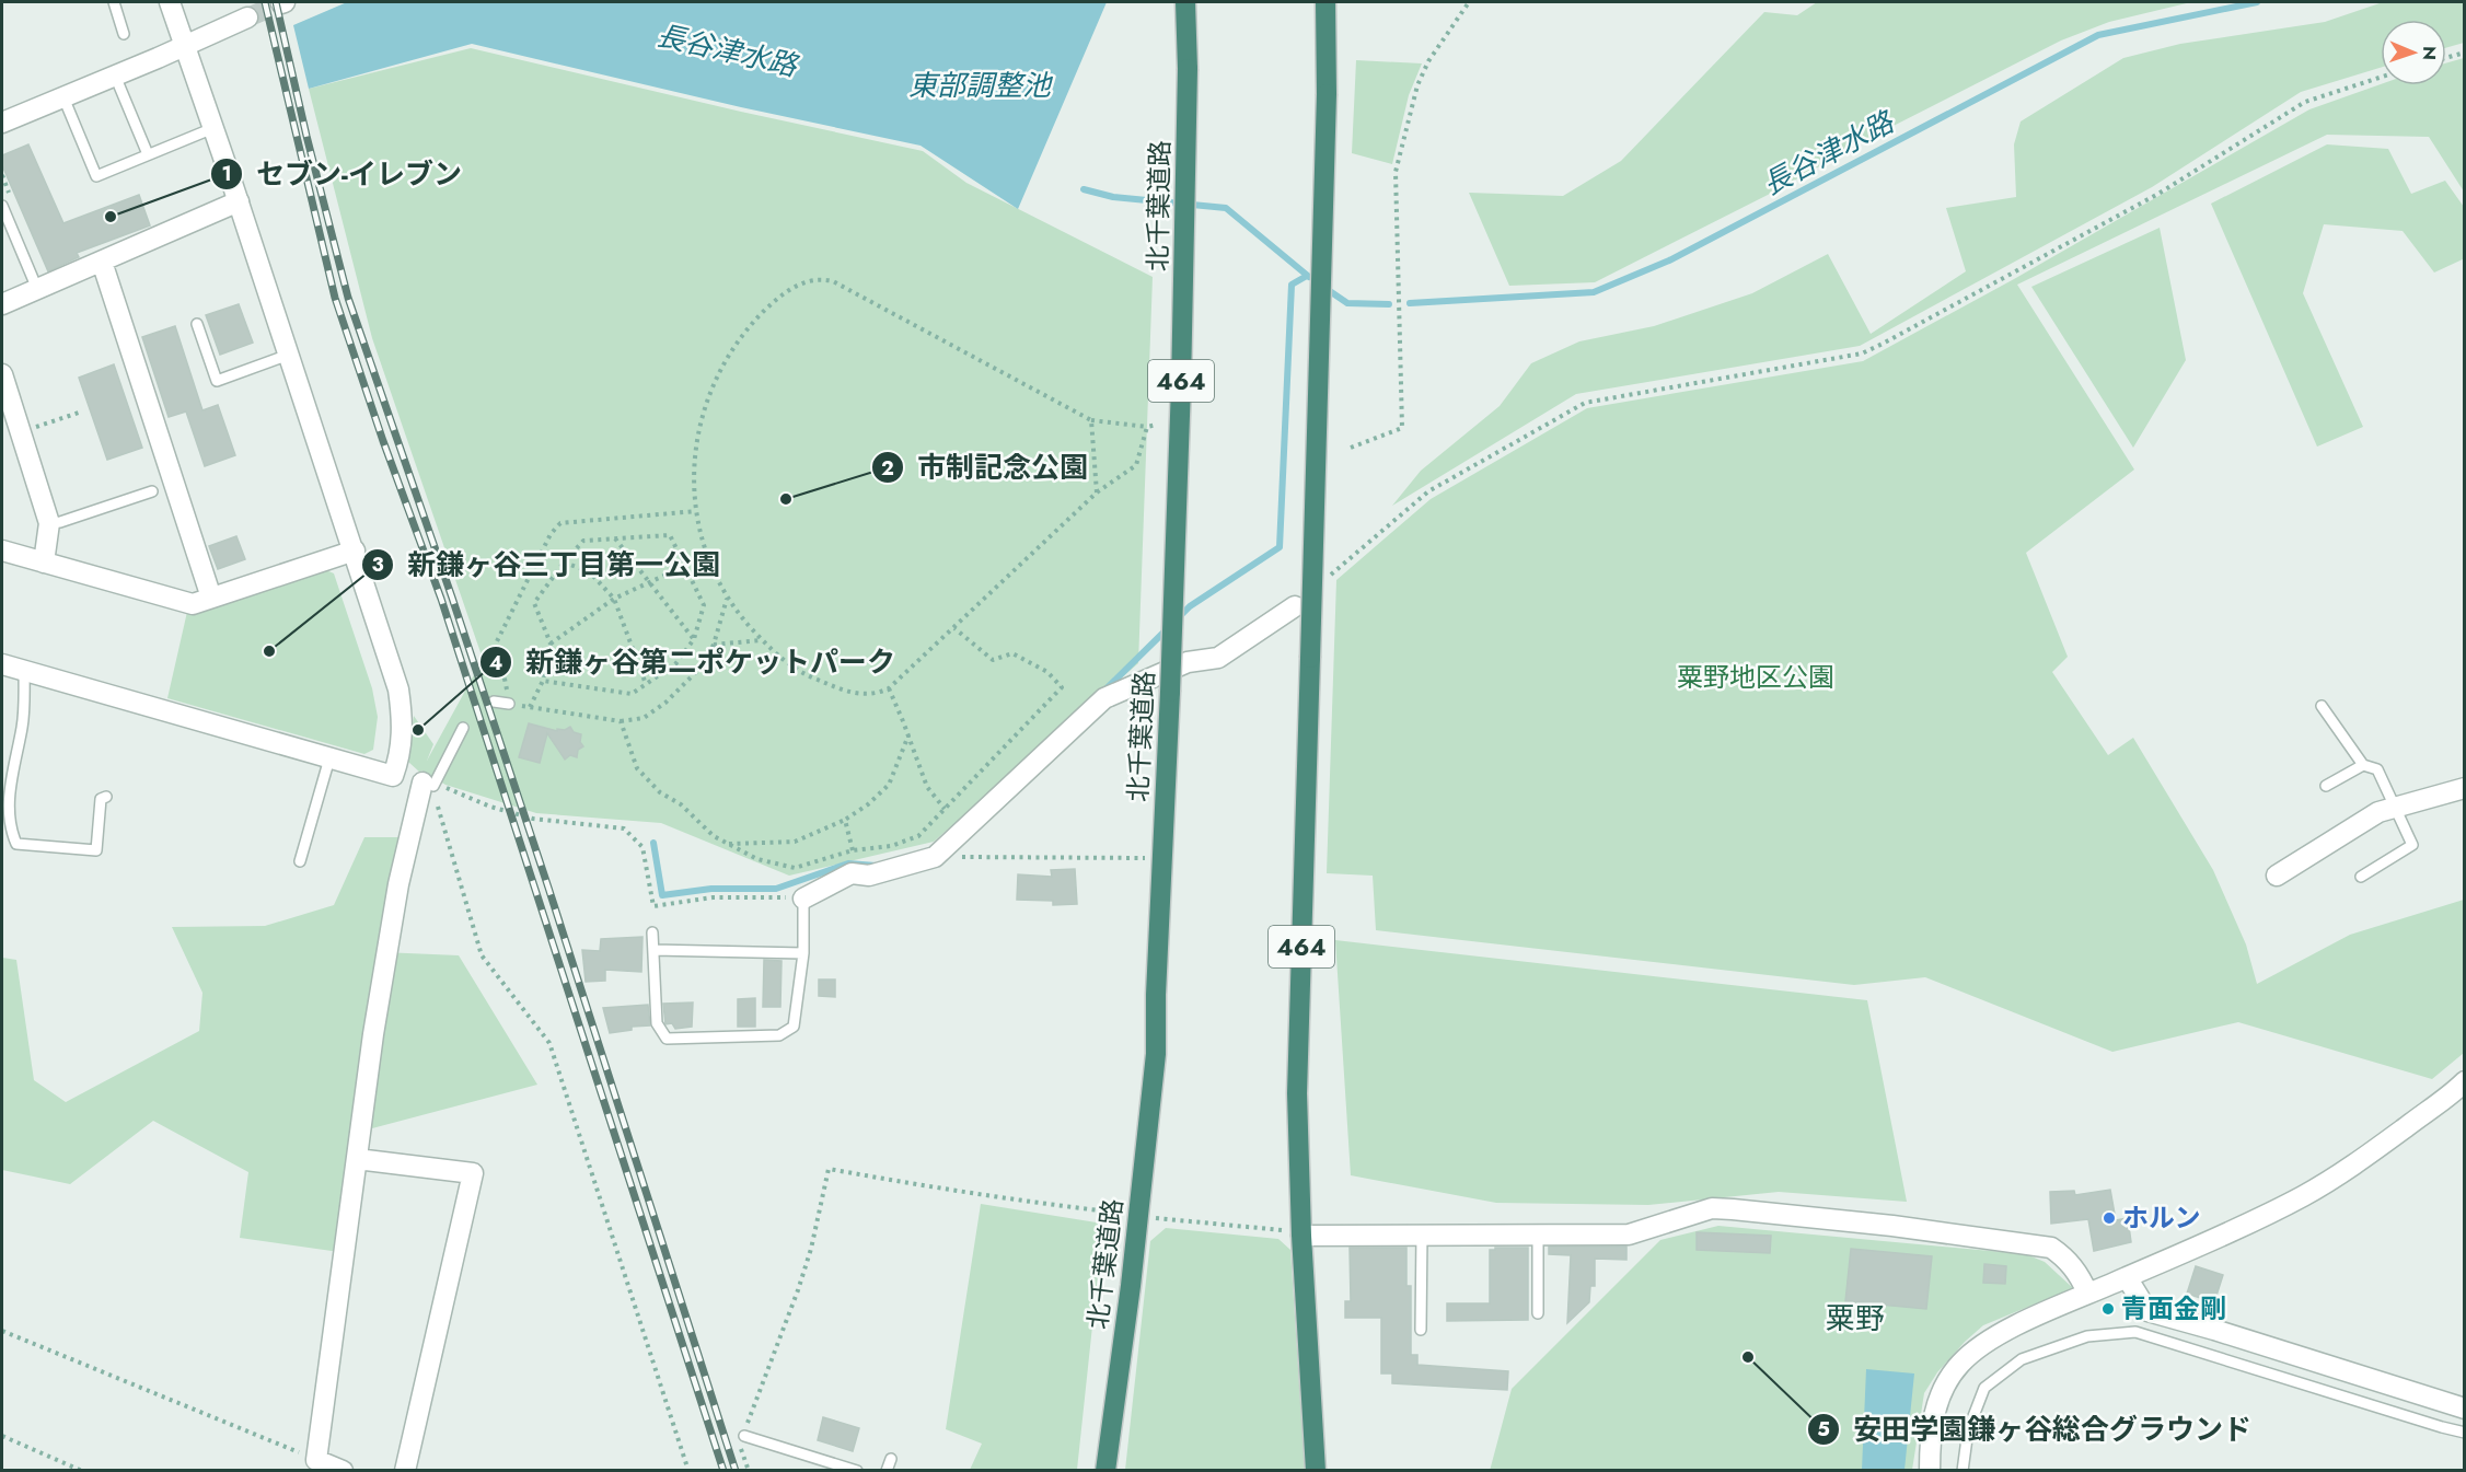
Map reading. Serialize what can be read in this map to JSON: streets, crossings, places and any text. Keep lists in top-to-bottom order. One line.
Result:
{"streets":{"highway":["北千葉道路","464"]},"districts":["粟野"],"water":["長谷津水路","東部調整池"],"parks":["粟野地区公園"],"places":["セブン-イレブン","市制記念公園","新鎌ヶ谷三丁目第一公園","新鎌ヶ谷第二ポケットパーク","ホルン","青面金剛","安田学園鎌ヶ谷総合グラウンド"],"north":"right"}
